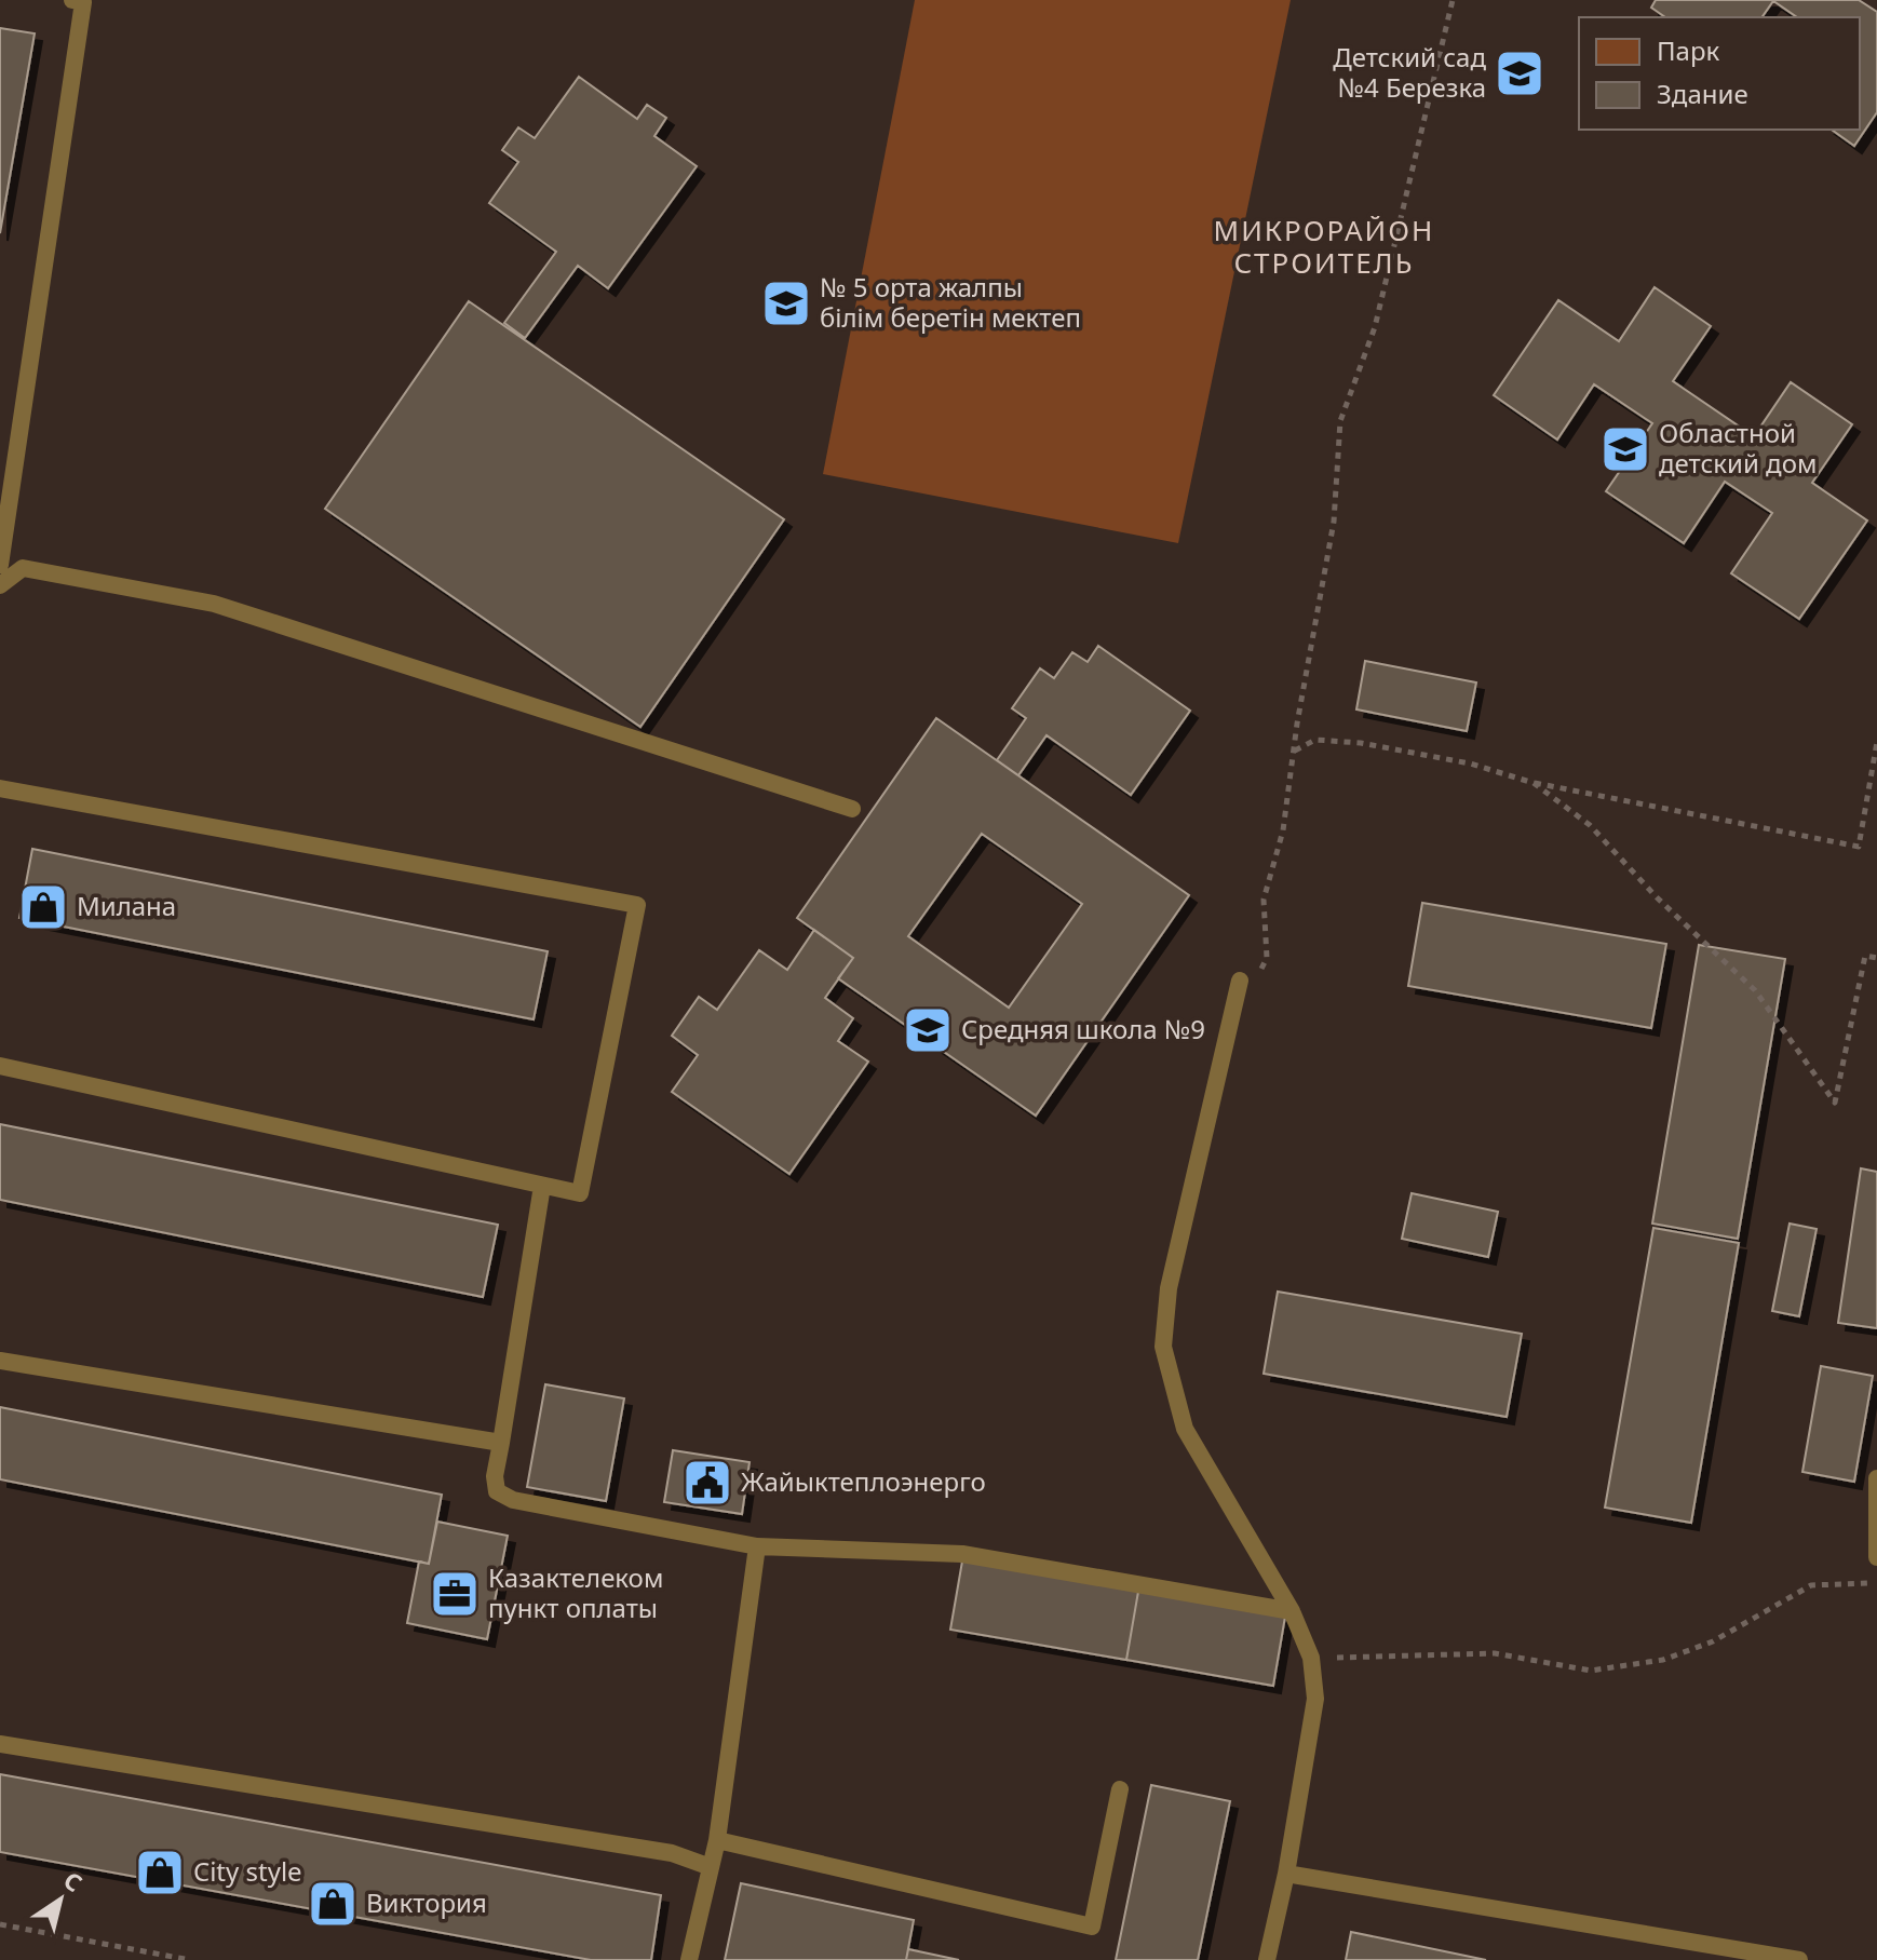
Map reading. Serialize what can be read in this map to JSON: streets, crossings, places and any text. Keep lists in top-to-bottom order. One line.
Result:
{"districts":["МИКРОРАЙОН СТРОИТЕЛЬ"],"places":{"school or university":["Детский сад №4 Березка","№ 5 орта жалпы білім беретін мектеп","Областной детский дом","Средняя школа №9"],"shop":["Милана","City style","Виктория"],"public building":["Жайыктеплоэнерго"],"office":["Казактелеком пункт оплаты"]},"legend":["Парк","Здание"],"north":"top right"}
